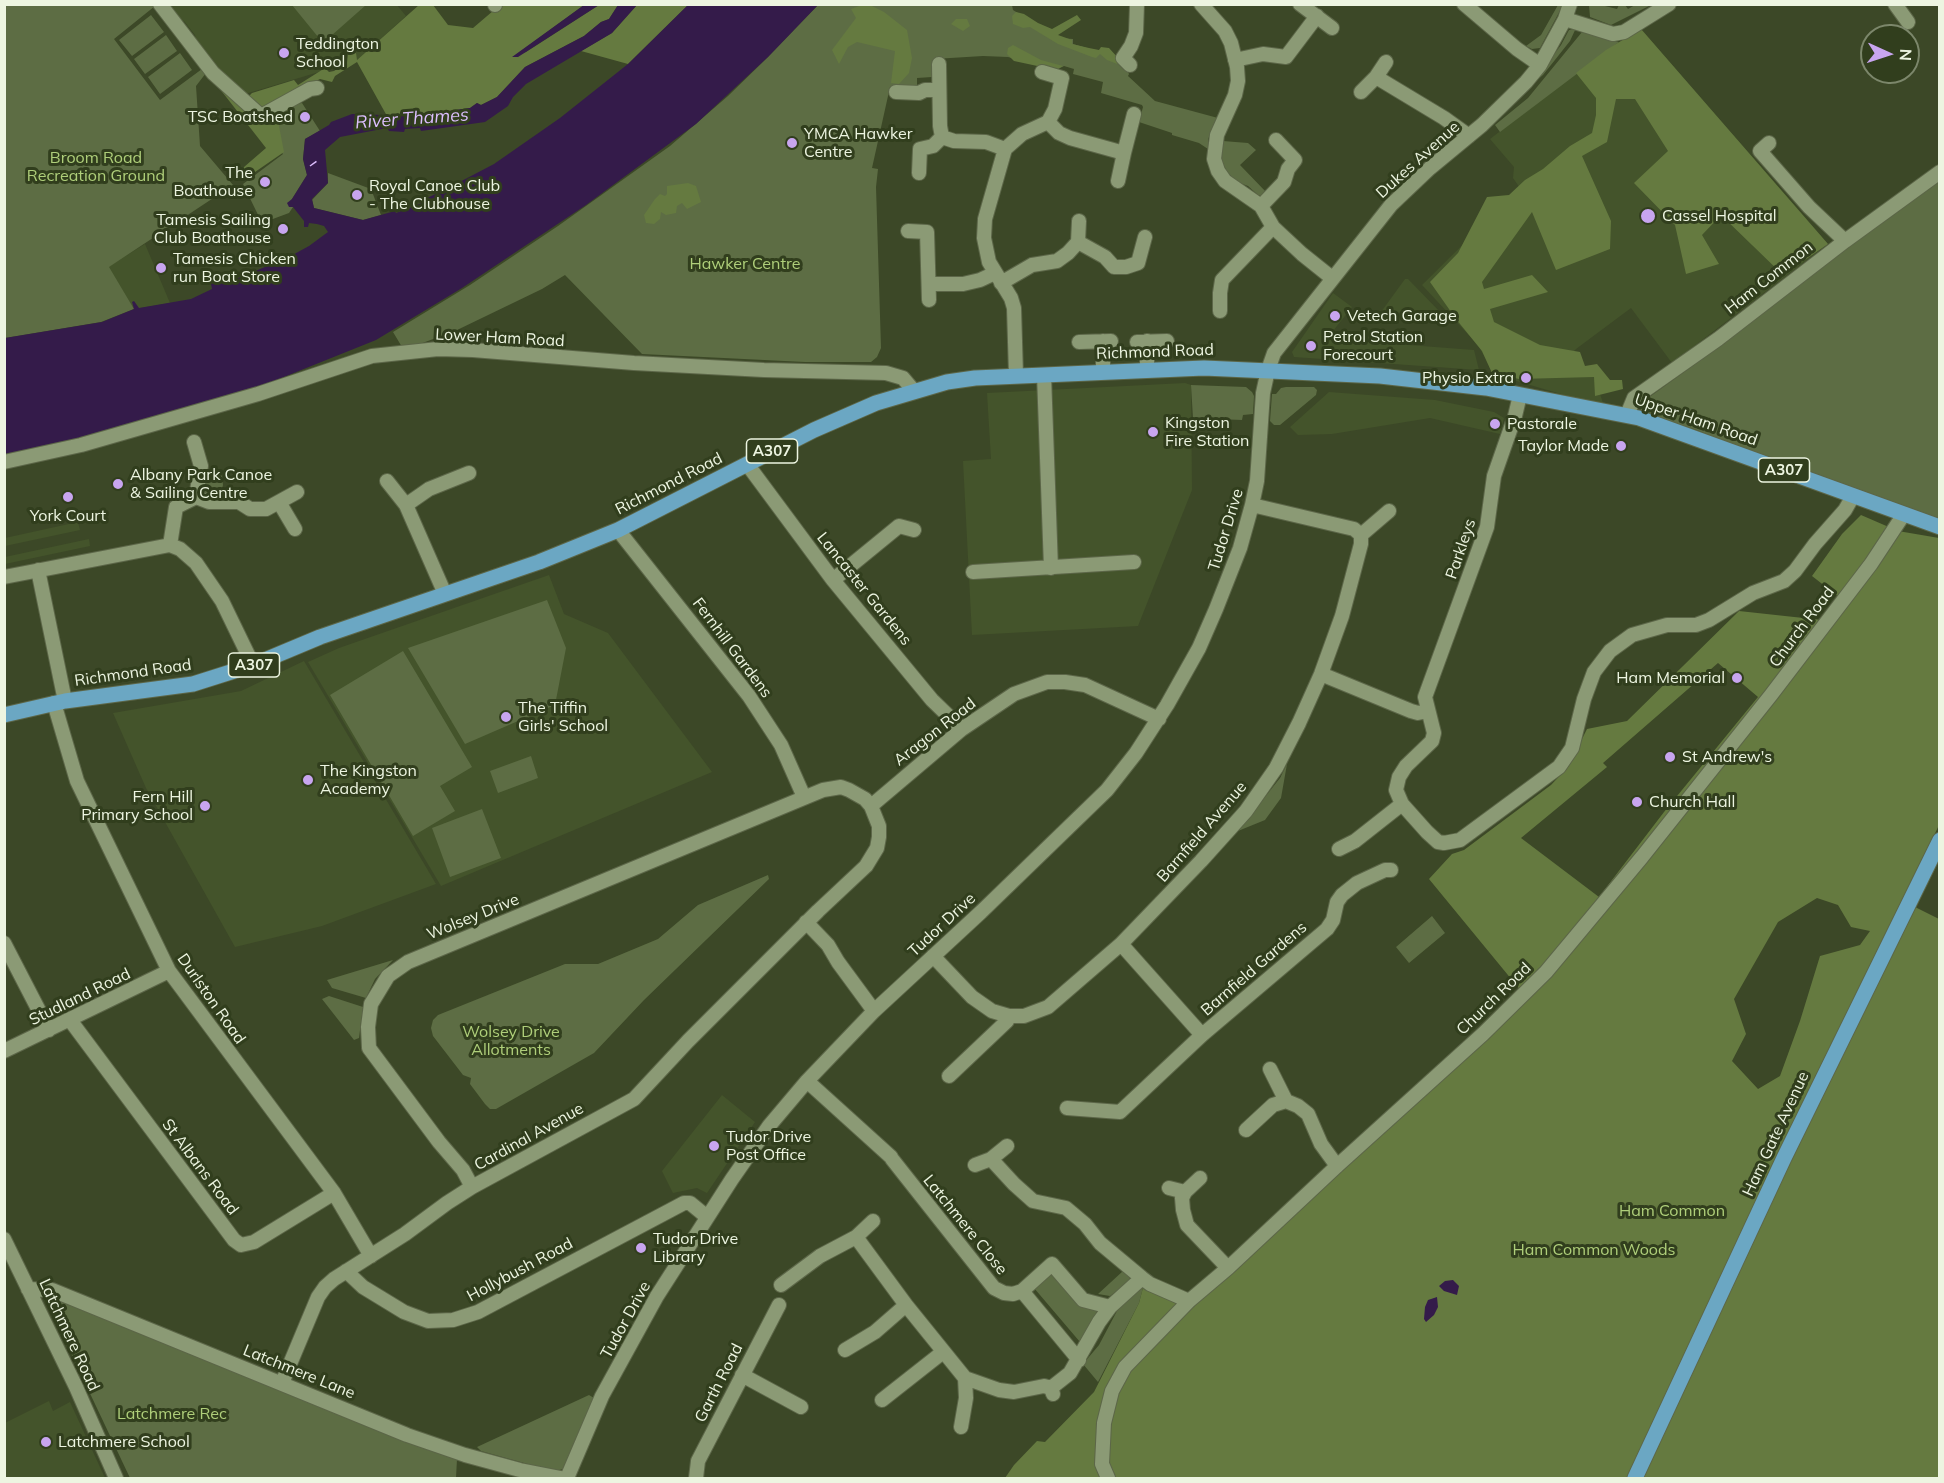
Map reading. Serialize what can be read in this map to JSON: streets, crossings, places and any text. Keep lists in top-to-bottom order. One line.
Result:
{"streets":{"main road":["Richmond Road","Upper Ham Road","A307","Ham Gate Avenue"],"street":["Dukes Avenue","Ham Common","Lower Ham Road","Tudor Drive","Parkleys","Lancaster Gardens","Church Road","Fernhill Gardens","Aragon Road","Barnfield Avenue","Wolsey Drive","Barnfield Gardens","Studland Road","Durlston Road","Cardinal Avenue","St Albans Road","Latchmere Close","Hollybush Road","Latchmere Road","Latchmere Lane","Garth Road"]},"crossings":[["Dukes Avenue","Richmond Road"],["Dukes Avenue","Tudor Drive"],["Ham Common","Upper Ham Road"],["Lower Ham Road","Richmond Road"],["Richmond Road","Upper Ham Road"],["Richmond Road","Tudor Drive"],["Richmond Road","Lancaster Gardens"],["Richmond Road","Fernhill Gardens"],["Richmond Road","Durlston Road"],["Upper Ham Road","Parkleys"],["Upper Ham Road","Church Road"],["Tudor Drive","Aragon Road"],["Tudor Drive","Latchmere Close"],["Tudor Drive","Hollybush Road"],["Lancaster Gardens","Aragon Road"],["Fernhill Gardens","Wolsey Drive"],["Barnfield Avenue","Barnfield Gardens"],["Wolsey Drive","Cardinal Avenue"],["Studland Road","Durlston Road"],["Studland Road","St Albans Road"],["Durlston Road","Cardinal Avenue"],["Durlston Road","St Albans Road"],["Cardinal Avenue","Hollybush Road"],["Cardinal Avenue","Latchmere Lane"],["Latchmere Road","Latchmere Lane"]],"water":["River Thames"],"parks":["Broom Road Recreation Ground","Hawker Centre","Wolsey Drive Allotments","Ham Common","Ham Common Woods","Latchmere Rec"],"places":["Teddington School","TSC Boatshed","YMCA Hawker Centre","The Boathouse","Royal Canoe Club - The Clubhouse","Cassel Hospital","Tamesis Sailing Club Boathouse","Tamesis Chicken run Boat Store","Vetech Garage","Petrol Station Forecourt","Physio Extra","Pastorale","Kingston Fire Station","Taylor Made","Albany Park Canoe & Sailing Centre","York Court","Ham Memorial","The Tiffin Girls' School","St Andrew's","The Kingston Academy","Church Hall","Fern Hill Primary School","Tudor Drive Post Office","Tudor Drive Library","Latchmere School"],"north":"right"}
